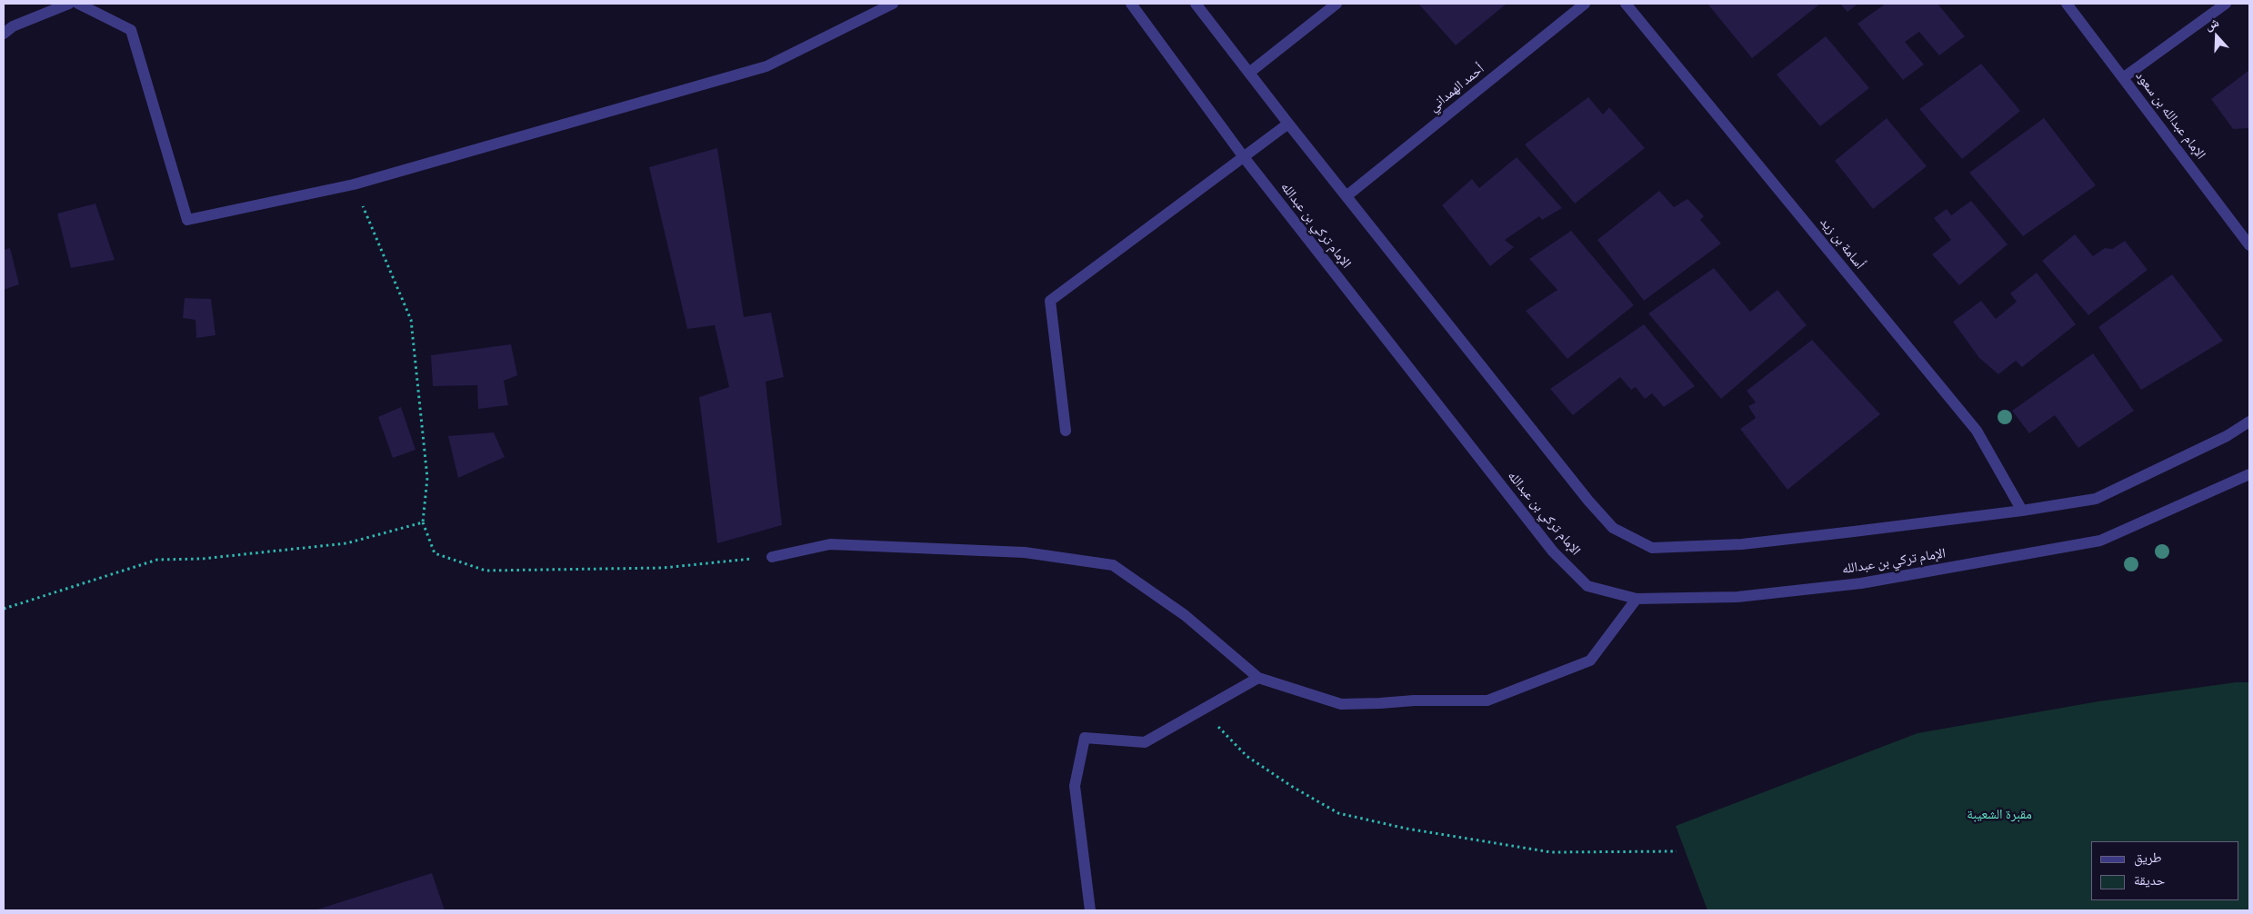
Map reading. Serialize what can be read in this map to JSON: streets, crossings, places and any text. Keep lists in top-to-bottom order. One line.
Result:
{"streets":{"street":["أحمد الهمداني","الإمام عبدالله بن سعود","الإمام تركي بن عبدالله","أسامة بن زيد"]},"parks":["مقبرة الشعيبة"],"legend":["طريق","حديقة"],"north":"top"}
